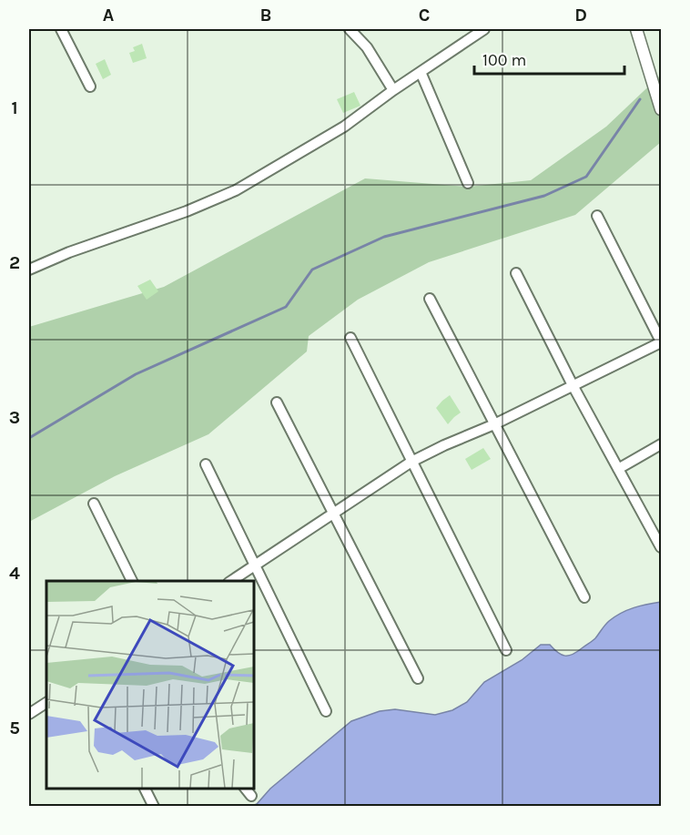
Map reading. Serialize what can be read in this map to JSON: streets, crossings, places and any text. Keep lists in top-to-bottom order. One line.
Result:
{"scale_bar":"100 m","grid":{"columns":["A","B","C","D"],"rows":["1","2","3","4","5"]}}
